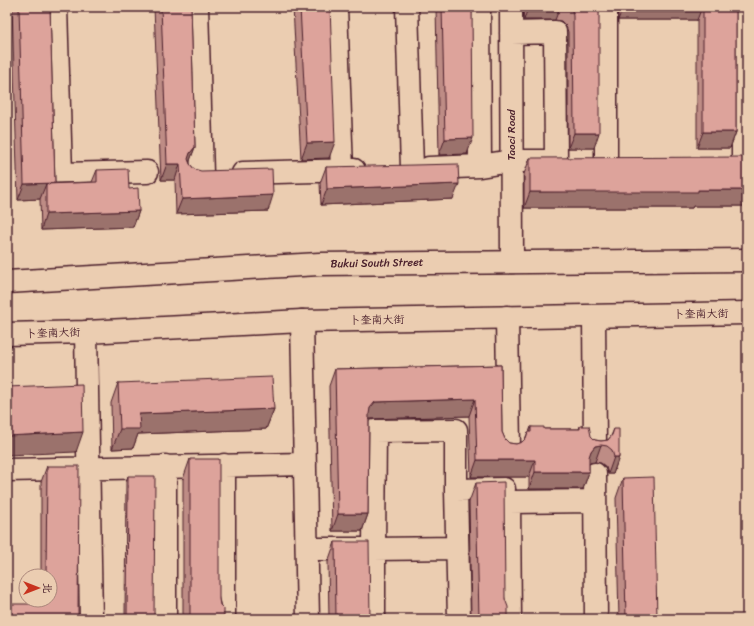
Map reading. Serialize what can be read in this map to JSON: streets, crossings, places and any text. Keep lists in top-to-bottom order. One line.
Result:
{"streets":{"street":["Taoci Road","Bukui South Street","卜奎南大街"]},"crossings":[["Taoci Road","Bukui South Street"]],"north":"right"}
